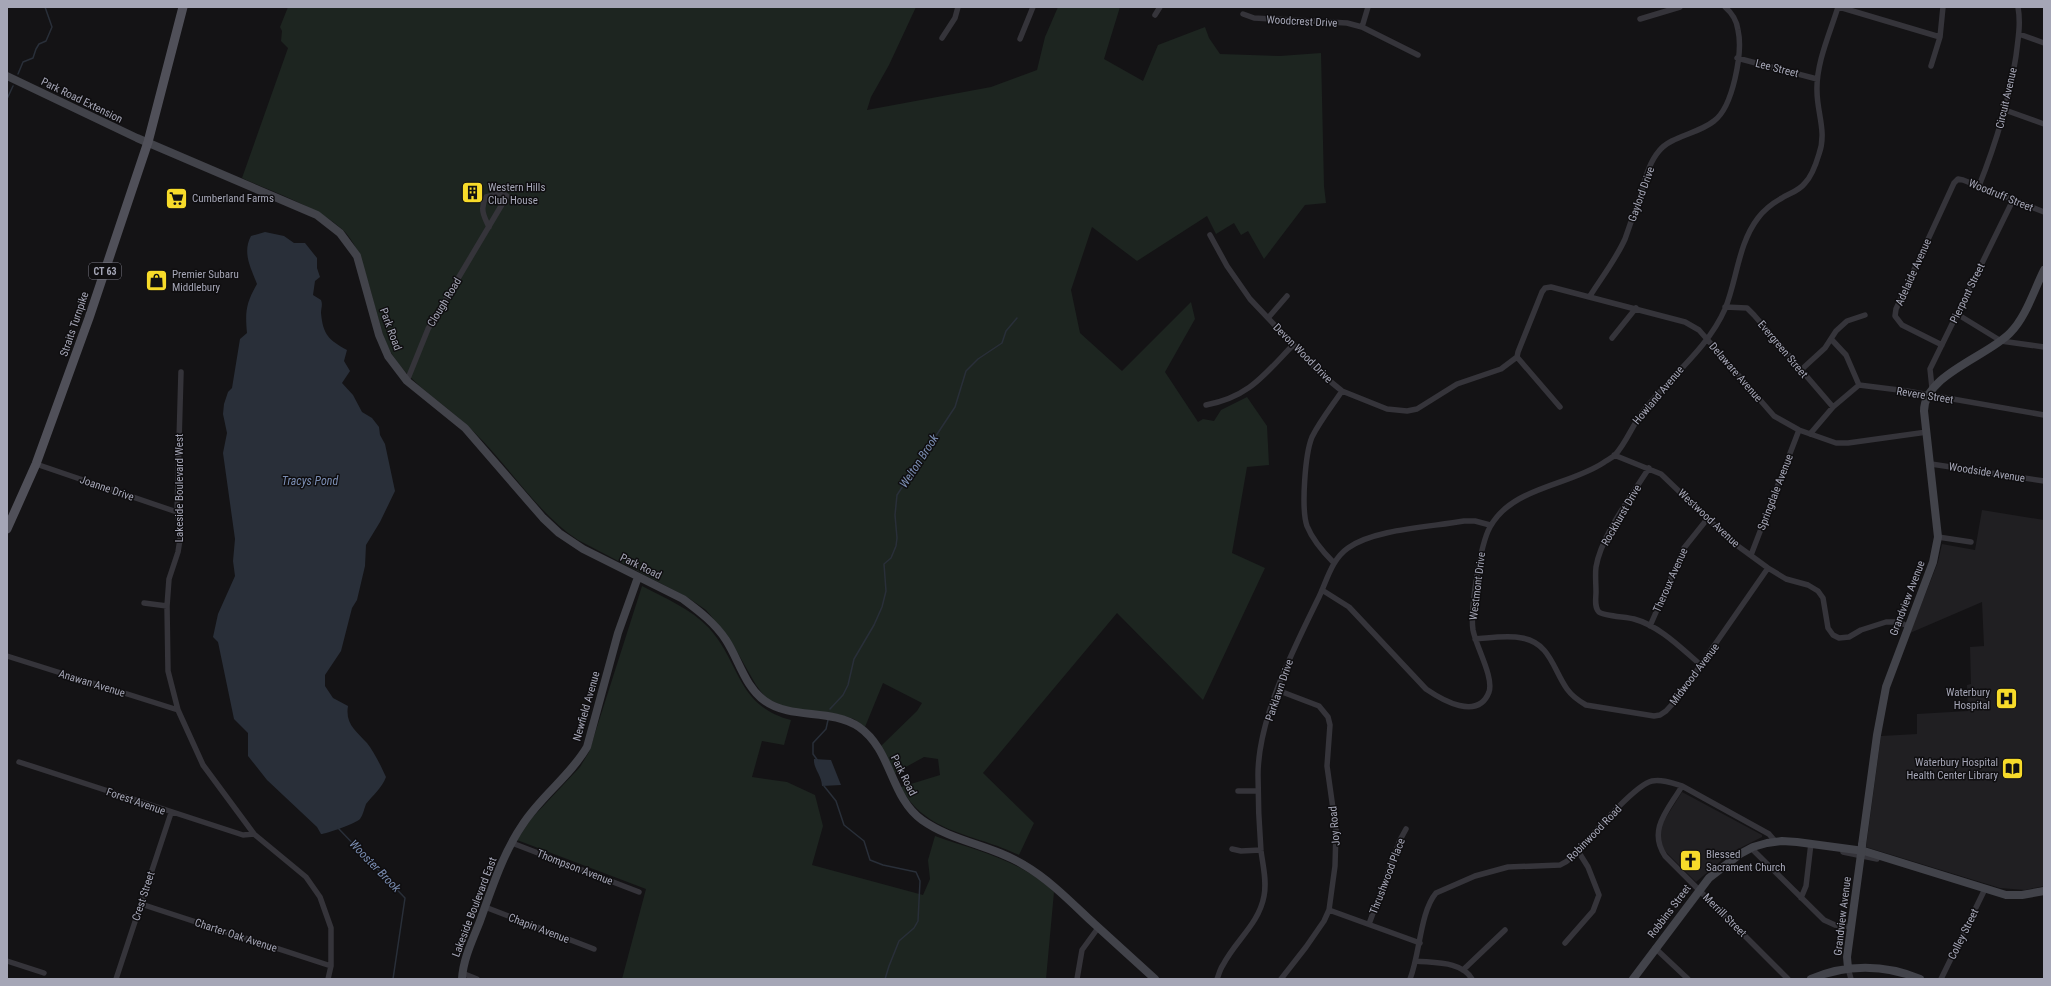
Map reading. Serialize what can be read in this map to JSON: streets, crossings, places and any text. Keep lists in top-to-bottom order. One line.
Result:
{"streets":{"main road":["Park Road Extension","CT 63","Straits Turnpike","Park Road","Grandview Avenue","Newfield Avenue","Lakeside Boulevard East","Robbins Street"],"street":["Woodcrest Drive","Lee Street","Circuit Avenue","Gaylord Drive","Woodruff Street","Adelaide Avenue","Pierpont Street","Clough Road","Evergreen Street","Devon Wood Drive","Delaware Avenue","Howland Avenue","Revere Street","Woodside Avenue","Joanne Drive","Lakeside Boulevard West","Springdale Avenue","Rockhurst Drive","Westwood Avenue","Theroux Avenue","Westmont Drive","Midwood Avenue","Anawan Avenue","Parklawn Drive","Forest Avenue","Joy Road","Robinwood Road","Thompson Avenue","Thrushwood Place","Crest Street","Merrill Street","Chapin Avenue","Colley Street","Charter Oak Avenue"]},"crossings":[["Lee Street","Gaylord Drive"],["Lee Street","Howland Avenue"],["Circuit Avenue","Woodruff Street"],["Park Road Extension","Straits Turnpike"],["Park Road Extension","Park Road"],["Gaylord Drive","Delaware Avenue"],["Woodruff Street","Adelaide Avenue"],["Woodruff Street","Pierpont Street"],["Adelaide Avenue","Pierpont Street"],["Pierpont Street","Revere Street"],["Pierpont Street","Grandview Avenue"],["Clough Road","Park Road"],["Straits Turnpike","Park Road"],["Straits Turnpike","Joanne Drive"],["Park Road","Newfield Avenue"],["Evergreen Street","Howland Avenue"],["Devon Wood Drive","Delaware Avenue"],["Delaware Avenue","Howland Avenue"],["Delaware Avenue","Springdale Avenue"],["Delaware Avenue","Grandview Avenue"],["Howland Avenue","Westwood Avenue"],["Howland Avenue","Westmont Drive"],["Revere Street","Grandview Avenue"],["Woodside Avenue","Grandview Avenue"],["Joanne Drive","Lakeside Boulevard West"],["Lakeside Boulevard West","Anawan Avenue"],["Lakeside Boulevard West","Forest Avenue"],["Lakeside Boulevard West","Charter Oak Avenue"],["Springdale Avenue","Westwood Avenue"],["Rockhurst Drive","Westwood Avenue"],["Rockhurst Drive","Theroux Avenue"],["Westwood Avenue","Theroux Avenue"],["Westwood Avenue","Westmont Drive"],["Westwood Avenue","Grandview Avenue"],["Westwood Avenue","Midwood Avenue"],["Westmont Drive","Midwood Avenue"],["Westmont Drive","Parklawn Drive"],["Grandview Avenue","Robbins Street"],["Parklawn Drive","Joy Road"],["Newfield Avenue","Thompson Avenue"],["Newfield Avenue","Lakeside Boulevard East"],["Forest Avenue","Crest Street"],["Robinwood Road","Robbins Street"],["Robinwood Road","Merrill Street"],["Thompson Avenue","Lakeside Boulevard East"],["Crest Street","Charter Oak Avenue"],["Lakeside Boulevard East","Chapin Avenue"],["Robbins Street","Merrill Street"],["Robbins Street","Colley Street"]],"water":["Welton Brook","Tracys Pond","Wooster Brook"],"places":{"building":["Western Hills Club House"],"supermarket":["Cumberland Farms"],"shop":["Premier Subaru Middlebury"],"hospital":["Waterbury Hospital"],"library":["Waterbury Hospital Health Center Library"],"church":["Blessed Sacrament Church"]}}
